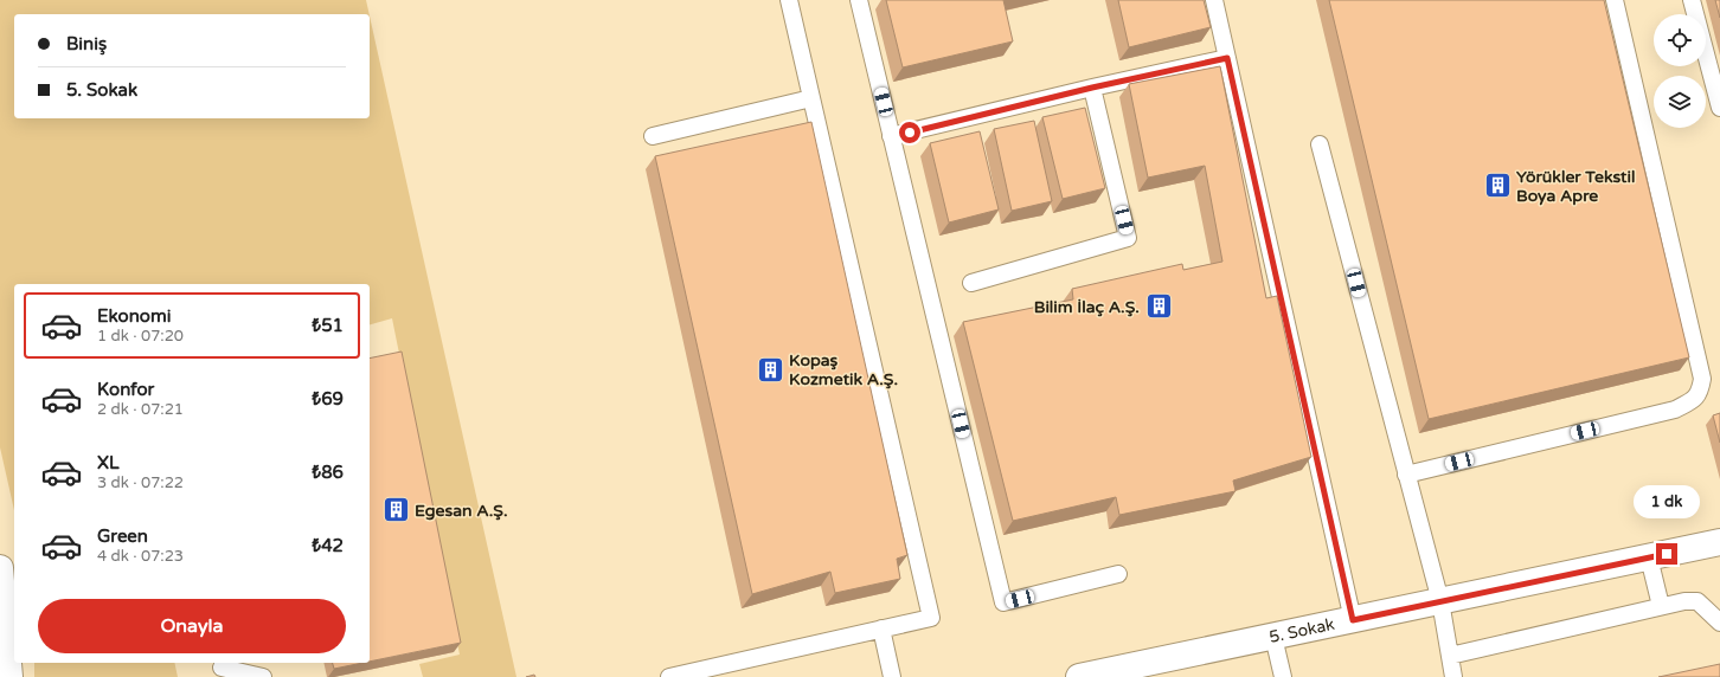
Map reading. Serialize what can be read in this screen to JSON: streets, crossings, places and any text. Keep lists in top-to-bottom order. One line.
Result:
{"streets":{"street":["5. Sokak"]},"places":{"building":["Yörükler Tekstil Boya Apre","Bilim İlaç A.Ş.","Kopaş Kozmetik A.Ş.","Egesan A.Ş."]},"page":{"banner":["Biniş","5. Sokak"],"list":[{"name":"Ekonomi","note":"1 dk · 07:20","value":"₺51"},{"name":"Konfor","note":"2 dk · 07:21","value":"₺69"},{"name":"XL","note":"3 dk · 07:22","value":"₺86"},{"name":"Green","note":"4 dk · 07:23","value":"₺42"}],"bubble":"1 dk","buttons":"Onayla"}}
